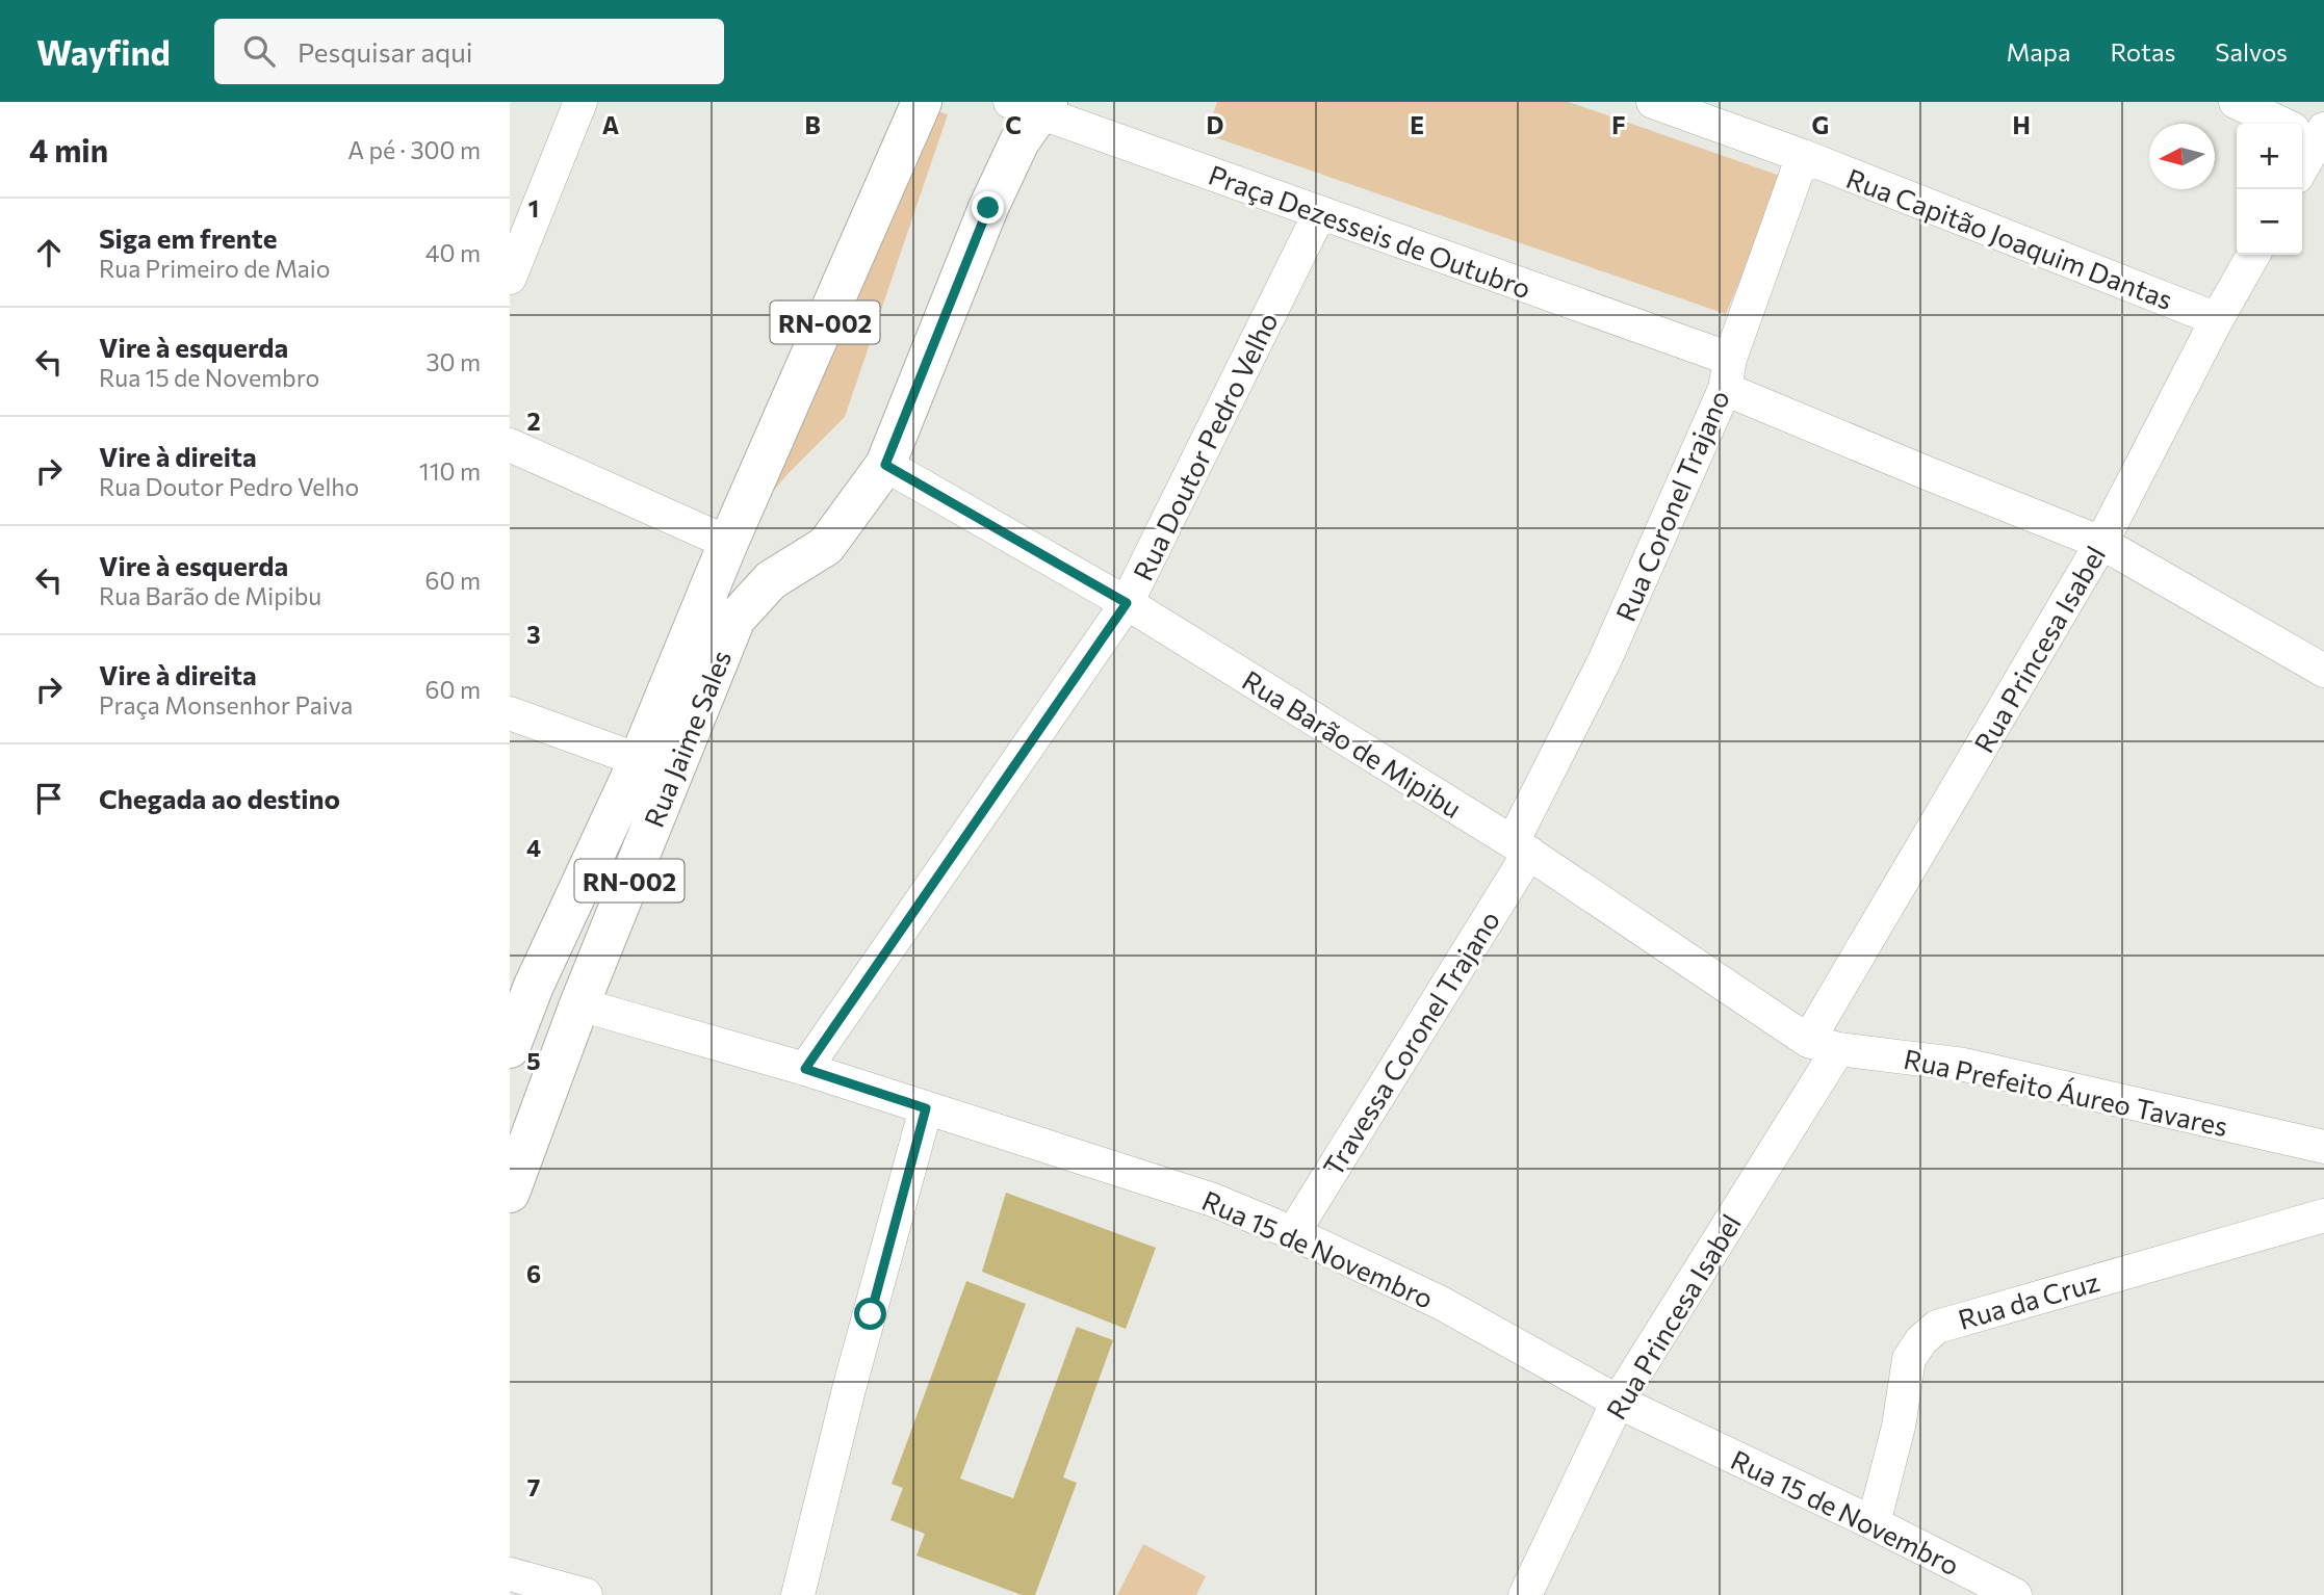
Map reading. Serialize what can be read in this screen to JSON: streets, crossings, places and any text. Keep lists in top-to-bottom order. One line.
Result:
{"streets":{"main road":["RN-002","Rua Jaime Sales"],"street":["Praça Dezesseis de Outubro","Rua Capitão Joaquim Dantas","Rua Doutor Pedro Velho","Rua Coronel Trajano","Rua Princesa Isabel","Rua Barão de Mipibu","Travessa Coronel Trajano","Rua Prefeito Áureo Tavares","Rua 15 de Novembro","Rua da Cruz"]},"crossings":[["Praça Dezesseis de Outubro","RN-002"],["Praça Dezesseis de Outubro","Rua Doutor Pedro Velho"],["Praça Dezesseis de Outubro","Rua Coronel Trajano"],["Praça Dezesseis de Outubro","Rua Princesa Isabel"],["Rua Capitão Joaquim Dantas","Rua Coronel Trajano"],["Rua Capitão Joaquim Dantas","Rua Princesa Isabel"],["RN-002","Rua Jaime Sales"],["RN-002","Rua Barão de Mipibu"],["Rua Doutor Pedro Velho","Rua Barão de Mipibu"],["Rua Doutor Pedro Velho","Rua 15 de Novembro"],["Rua Coronel Trajano","Rua Barão de Mipibu"],["Rua Coronel Trajano","Travessa Coronel Trajano"],["Rua Princesa Isabel","Rua Barão de Mipibu"],["Rua Princesa Isabel","Rua Prefeito Áureo Tavares"],["Rua Princesa Isabel","Rua 15 de Novembro"],["Rua Jaime Sales","Rua Barão de Mipibu"],["Rua Jaime Sales","Rua 15 de Novembro"],["Rua Barão de Mipibu","Travessa Coronel Trajano"],["Rua Barão de Mipibu","Rua Prefeito Áureo Tavares"],["Travessa Coronel Trajano","Rua 15 de Novembro"],["Rua 15 de Novembro","Rua da Cruz"]],"north":"left","page":{"header":"Wayfind","search":"Pesquisar aqui","nav":["Mapa","Rotas","Salvos"],"heading":["4 min","A pé · 300 m"],"map_buttons":["+","−"],"list":[["Siga em frente","Rua Primeiro de Maio","40 m"],["Vire à esquerda","Rua 15 de Novembro","30 m"],["Vire à direita","Rua Doutor Pedro Velho","110 m"],["Vire à esquerda","Rua Barão de Mipibu","60 m"],["Vire à direita","Praça Monsenhor Paiva","60 m"],"Chegada ao destino"]},"grid":{"columns":["A","B","C","D","E","F","G","H"],"rows":["1","2","3","4","5","6","7"]}}
